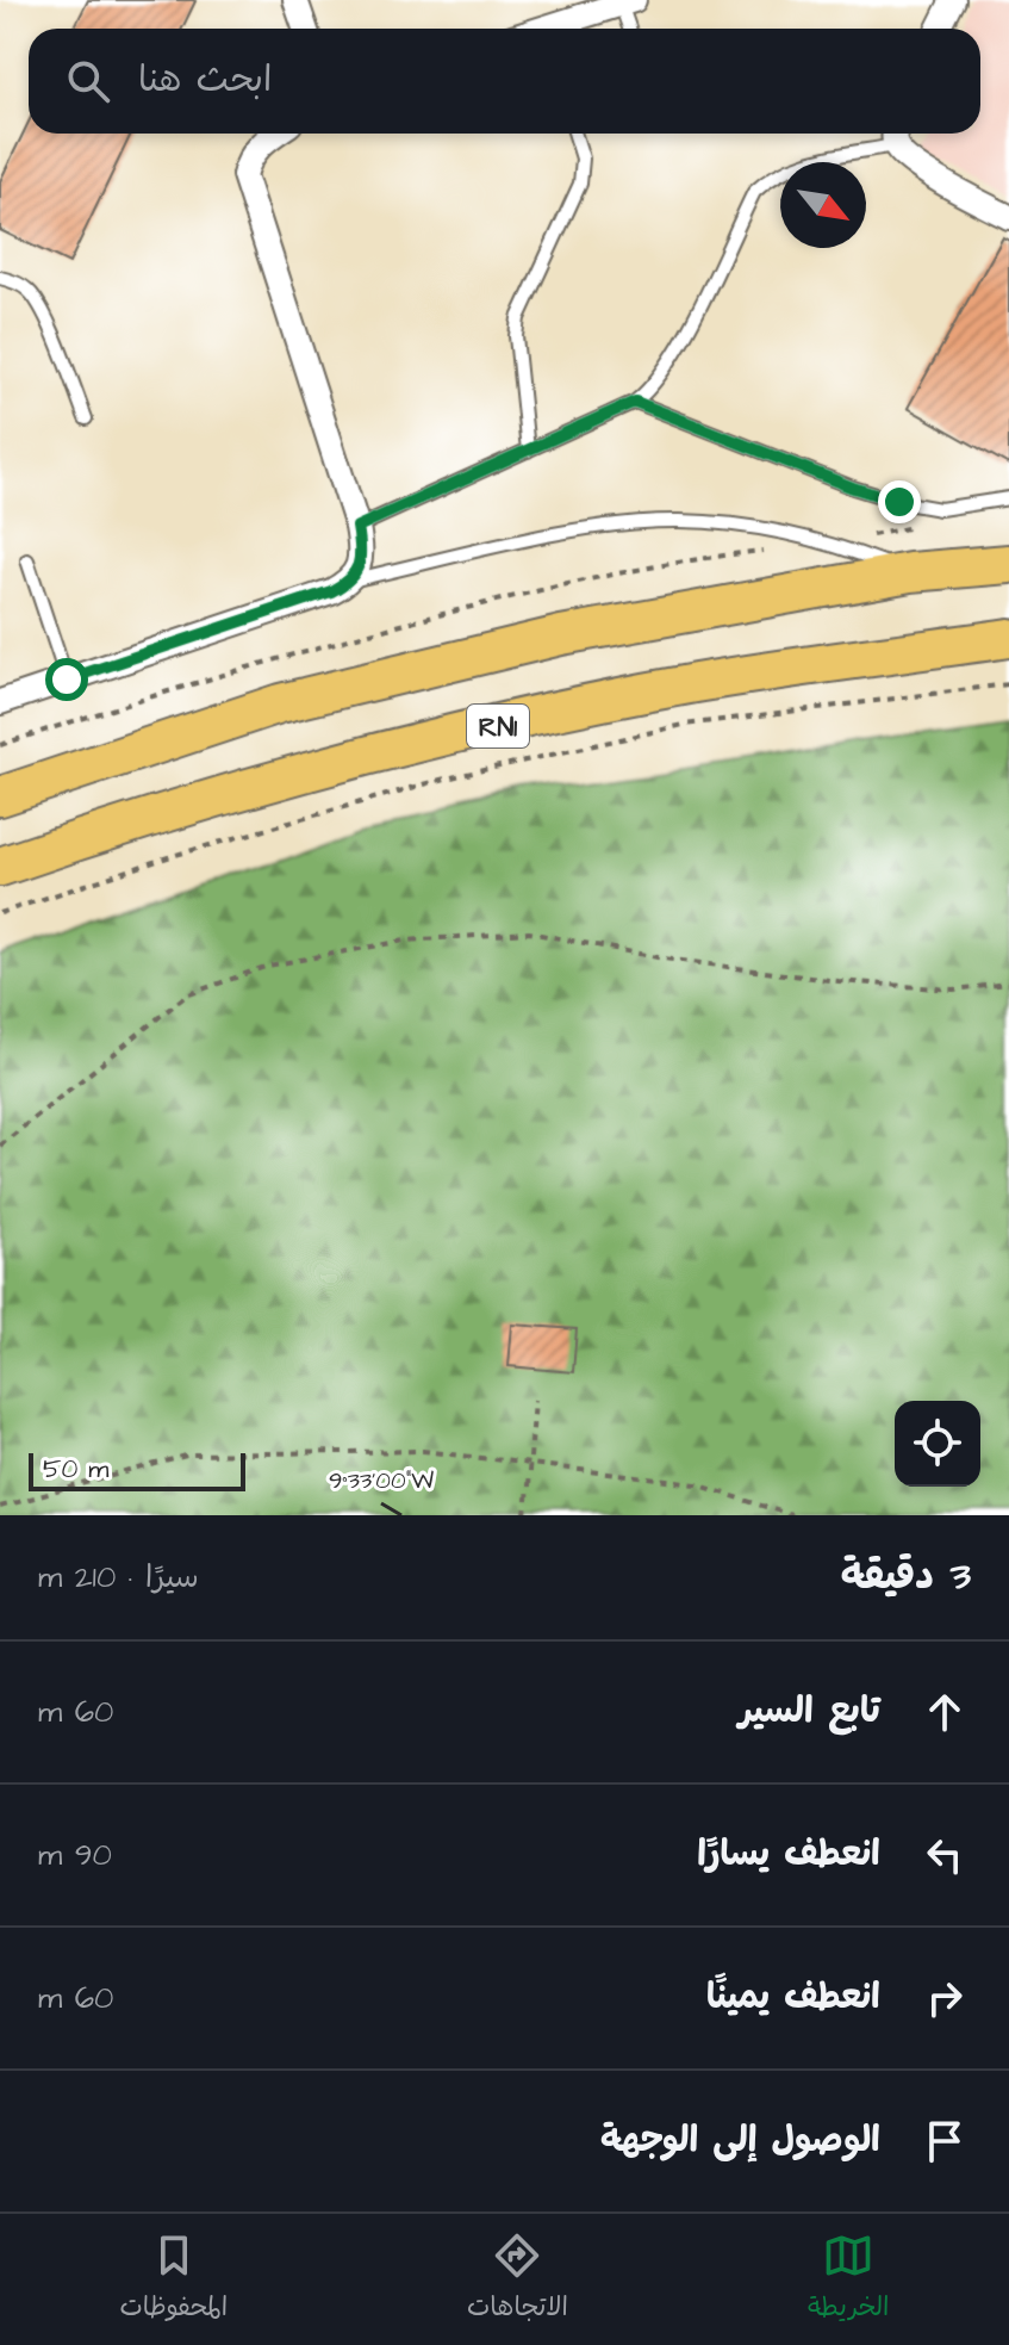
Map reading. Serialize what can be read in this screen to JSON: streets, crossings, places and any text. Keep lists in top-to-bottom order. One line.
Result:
{"streets":{"highway":["RN1"]},"scale_bar":"50 m","north":"bottom right","page":{"search":"ابحث هنا","scale":"50 m","heading":["3 دقيقة","سيرًا · 210 m"],"list":[["تابع السير","60 m"],["انعطف يسارًا","90 m"],["انعطف يمينًا","60 m"],"الوصول إلى الوجهة"],"nav":["الخريطة","الاتجاهات","المحفوظات"]},"coordinates":["9°33'00\"W"]}
